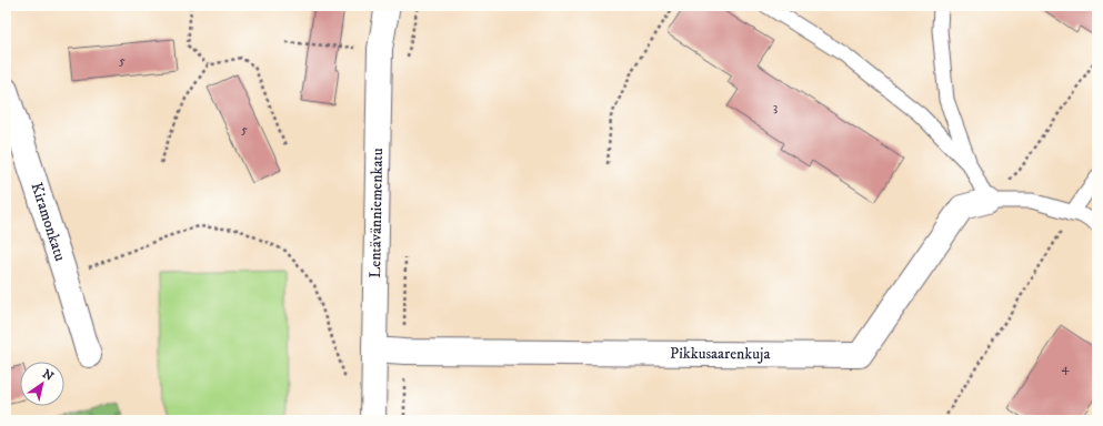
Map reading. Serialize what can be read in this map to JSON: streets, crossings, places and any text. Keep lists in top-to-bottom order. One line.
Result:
{"streets":{"street":["Lentävänniemenkatu","Kiramonkatu","Pikkusaarenkuja"]},"crossings":[["Lentävänniemenkatu","Pikkusaarenkuja"]],"house_numbers":["5","3","5","4"],"north":"top right"}
